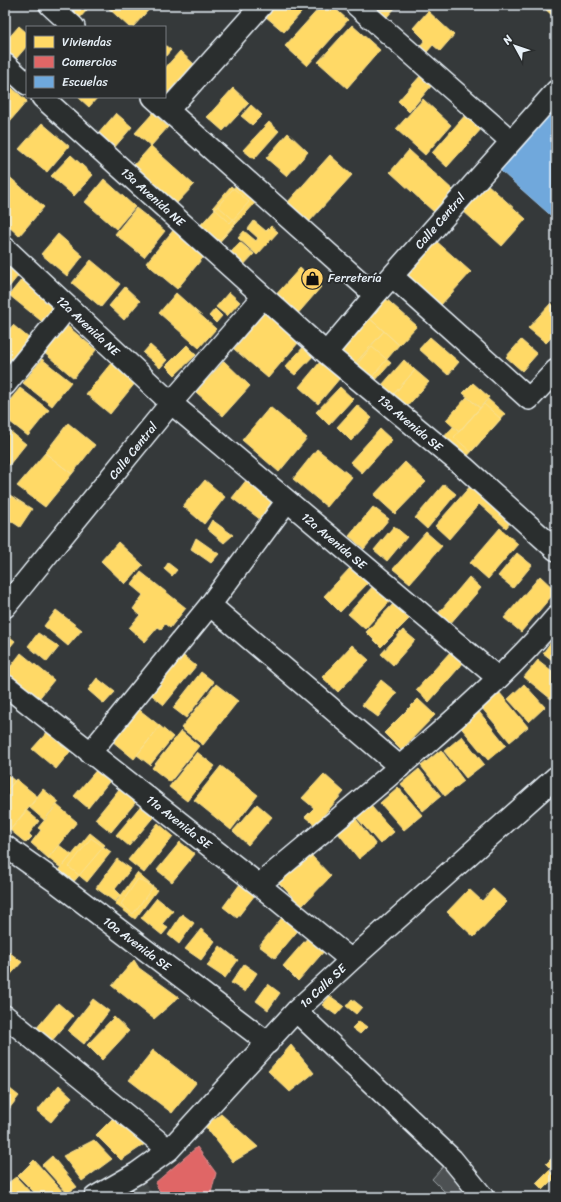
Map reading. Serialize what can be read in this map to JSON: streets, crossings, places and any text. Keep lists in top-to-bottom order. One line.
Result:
{"streets":{"street":["13a Avenida NE","Calle Central","12a Avenida NE","13a Avenida SE","12a Avenida SE","11a Avenida SE","10a Avenida SE","1a Calle SE"]},"crossings":[["13a Avenida NE","Calle Central"],["13a Avenida NE","13a Avenida SE"],["Calle Central","12a Avenida NE"],["Calle Central","13a Avenida SE"],["Calle Central","12a Avenida SE"],["12a Avenida NE","12a Avenida SE"],["11a Avenida SE","1a Calle SE"],["10a Avenida SE","1a Calle SE"]],"places":{"shop":["Ferretería"]},"legend":["Viviendas","Comercios","Escuelas"],"north":"top left"}
